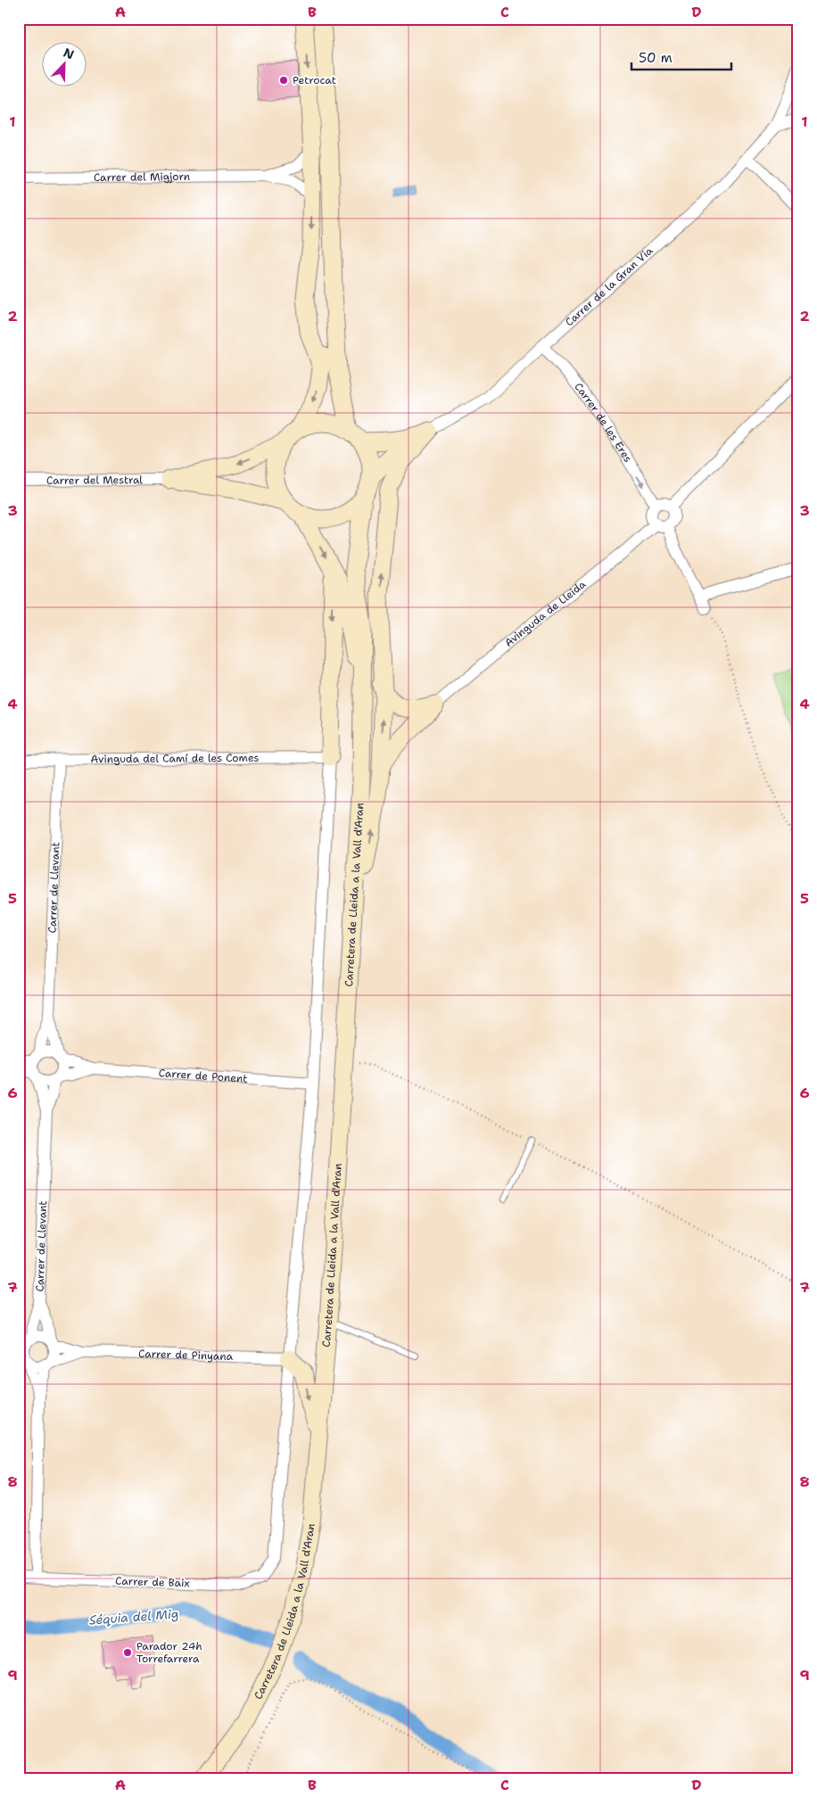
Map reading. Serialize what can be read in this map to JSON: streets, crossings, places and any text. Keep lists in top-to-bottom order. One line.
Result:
{"streets":{"main road":["Carretera de Lleida a la Vall d'Aran"],"street":["Carrer del Migjorn","Carrer de la Gran Via","Carrer de les Eres","Carrer del Mestral","Avinguda de Lleida","Avinguda del Camí de les Comes","Carrer de Llevant","Carrer de Ponent","Carrer de Pinyana","Carrer de Baix"]},"crossings":[["Carrer de la Gran Via","Carrer de les Eres"],["Carrer de les Eres","Avinguda de Lleida"],["Avinguda del Camí de les Comes","Carrer de Llevant"],["Carrer de Llevant","Carrer de Ponent"],["Carrer de Llevant","Carrer de Pinyana"],["Carrer de Llevant","Carrer de Baix"],["Carrer de Pinyana","Carrer de Baix"]],"one_way":["Carrer de les Eres"],"water":["Séquia del Mig"],"places":["Petrocat","Parador 24h Torrefarrera"],"scale_bar":"50 m","north":"top right","grid":{"columns":["A","B","C","D"],"rows":["1","2","3","4","5","6","7","8","9"]}}
